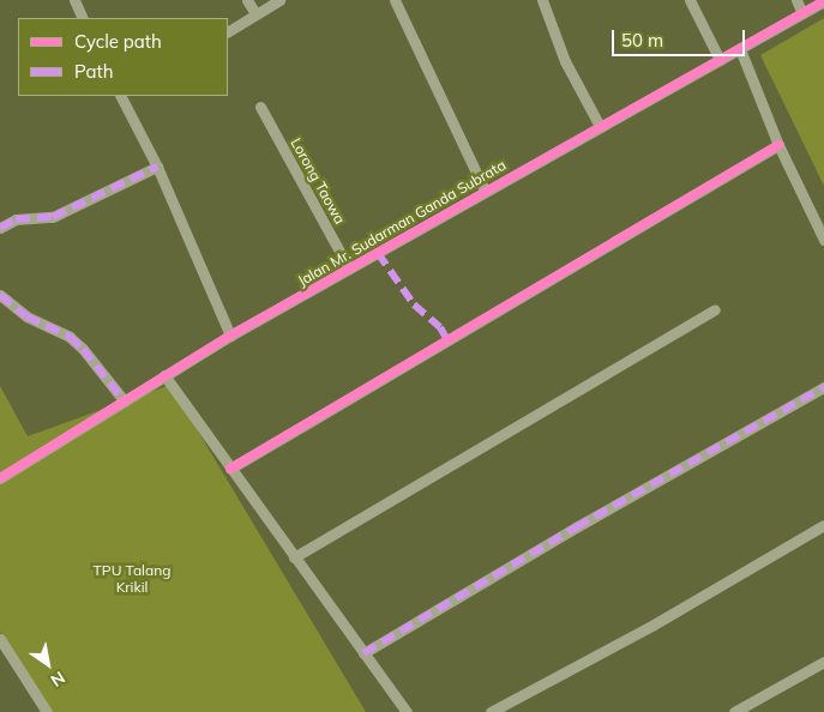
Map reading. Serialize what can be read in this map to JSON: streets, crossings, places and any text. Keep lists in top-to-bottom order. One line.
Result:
{"streets":{"street":["Lorong Taowa","Jalan Mr. Sudarman Ganda Subrata"]},"crossings":[["Lorong Taowa","Jalan Mr. Sudarman Ganda Subrata"]],"parks":["TPU Talang Krikil"],"legend":["Cycle path","Path"],"scale_bar":"50 m","north":"bottom right"}
